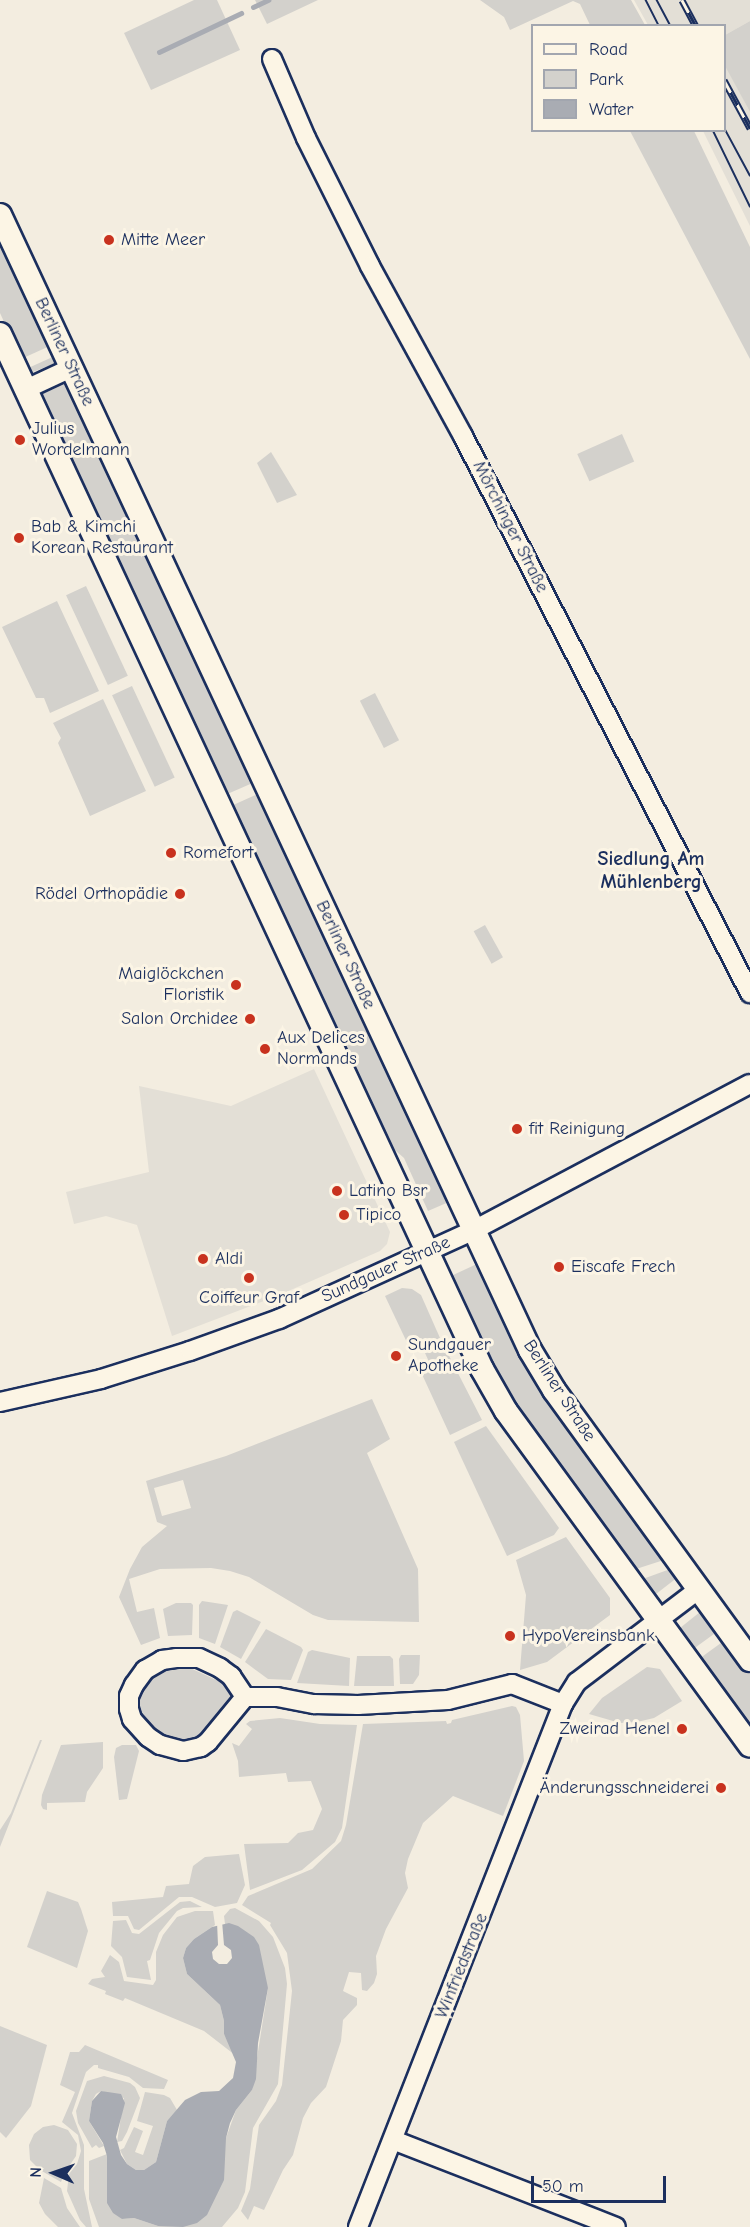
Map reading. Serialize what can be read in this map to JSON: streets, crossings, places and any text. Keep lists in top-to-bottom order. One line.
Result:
{"streets":{"main road":["Berliner Straße"],"street":["Mörchinger Straße","Sundgauer Straße","Winfriedstraße"]},"crossings":[["Berliner Straße","Sundgauer Straße"],["Berliner Straße","Winfriedstraße"]],"districts":["Siedlung Am Mühlenberg"],"places":["Mitte Meer","Julius Wordelmann","Bab & Kimchi Korean Restaurant","Romefort","Rödel Orthopädie","Maiglöckchen Floristik","Salon Orchidee","Aux Delices Normands","fit Reinigung","Latino Bsr","Tipico","Aldi","Eiscafe Frech","Coiffeur Graf","Sundgauer Apotheke","HypoVereinsbank","Zweirad Henel","Änderungsschneiderei"],"legend":["Road","Park","Water"],"scale_bar":"50 m","north":"left"}
